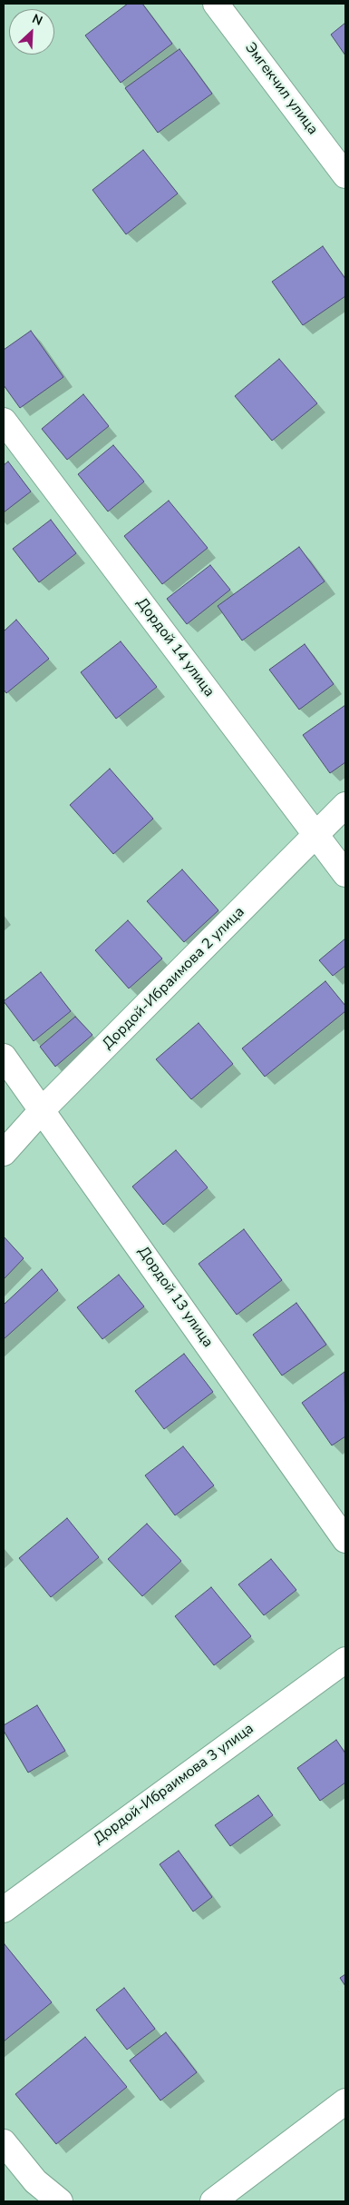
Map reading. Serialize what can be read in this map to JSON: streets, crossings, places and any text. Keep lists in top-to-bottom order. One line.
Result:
{"streets":{"street":["Эмгекчил улица","Дордой 14 улица","Дордой-Ибраимова 2 улица","Дордой 13 улица","Дордой-Ибраимова 3 улица"]},"crossings":[["Дордой 14 улица","Дордой-Ибраимова 2 улица"],["Дордой-Ибраимова 2 улица","Дордой 13 улица"]],"north":"top right"}
